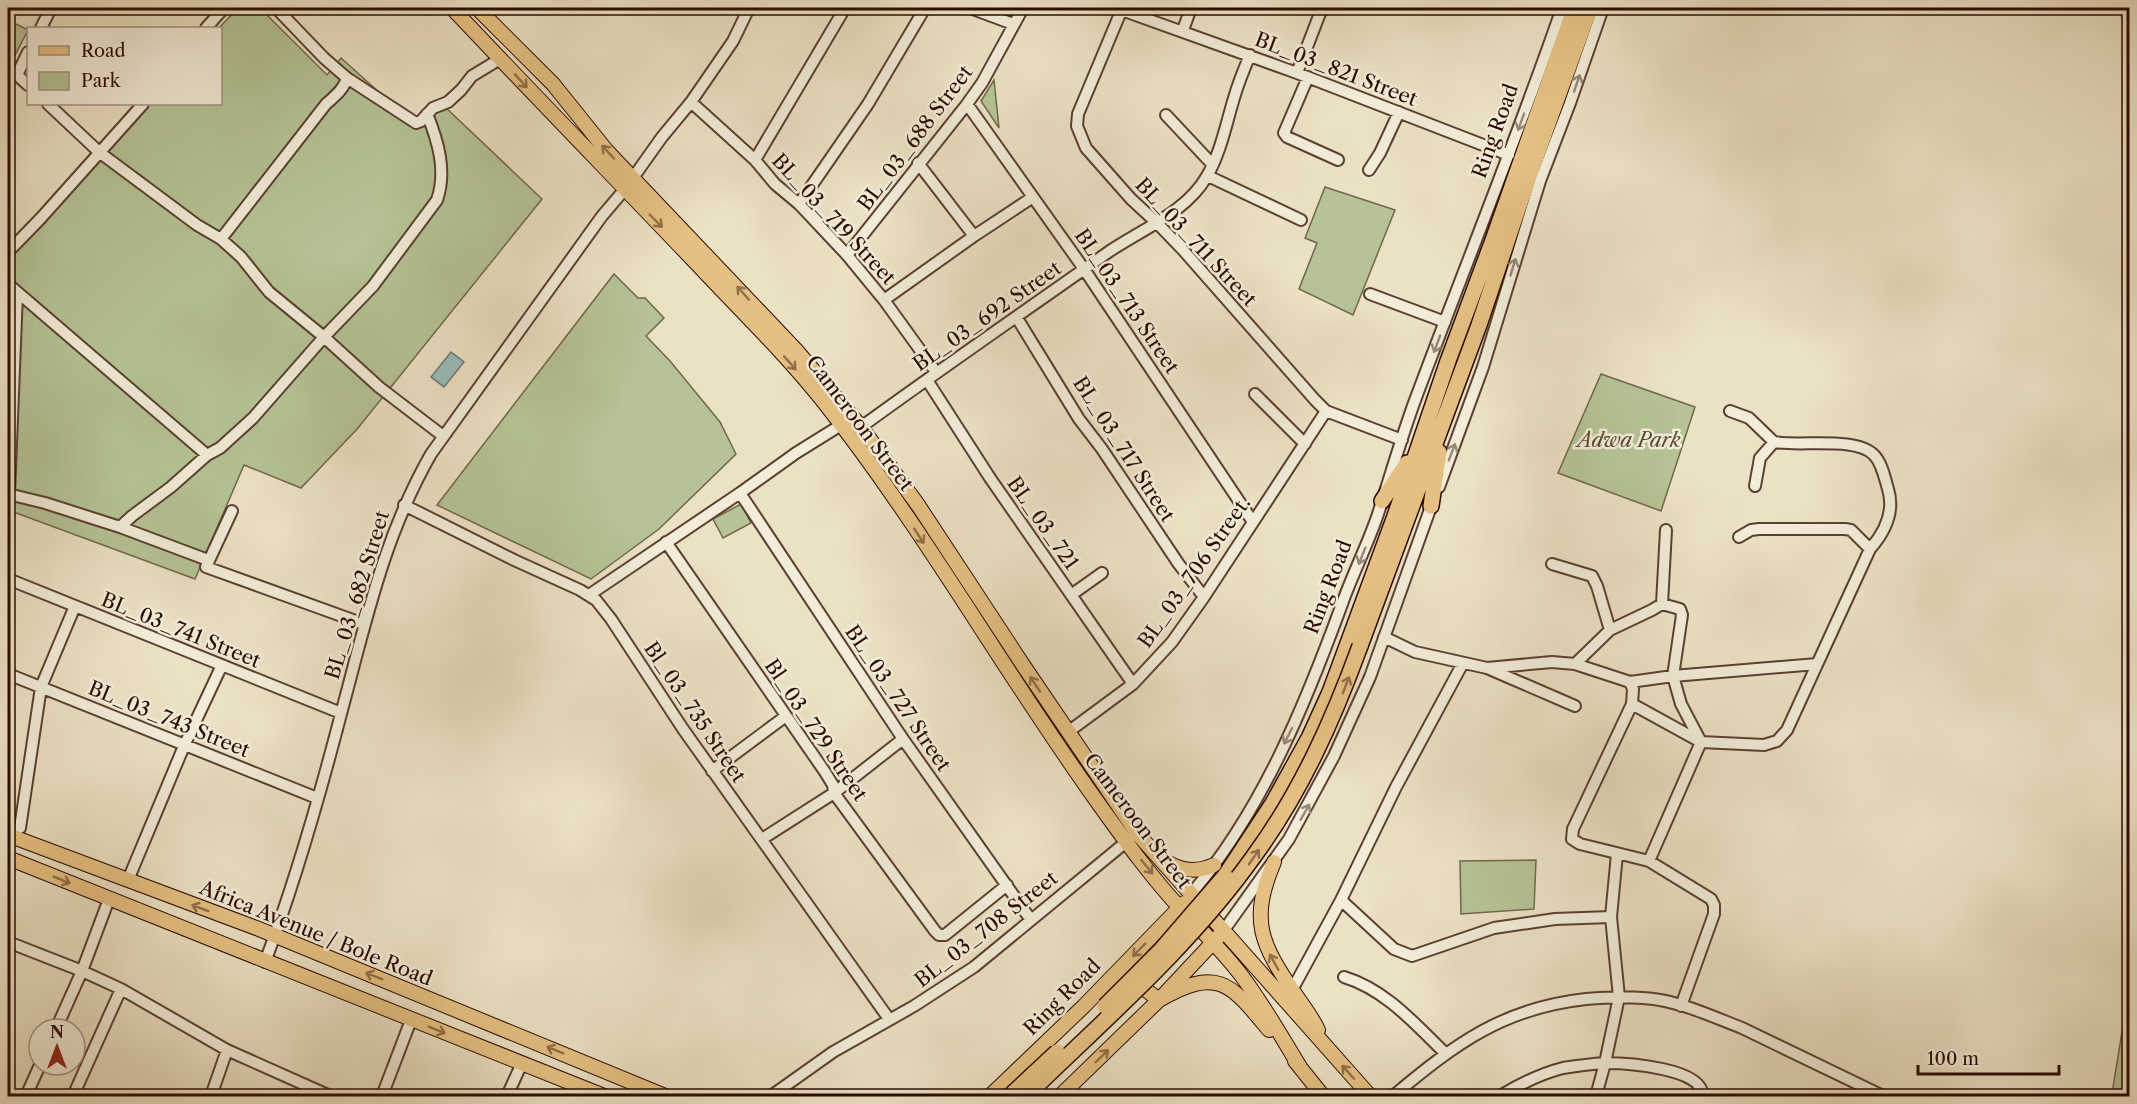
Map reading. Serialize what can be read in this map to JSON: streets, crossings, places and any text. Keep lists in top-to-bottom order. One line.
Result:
{"streets":{"highway":["Ring Road"],"main road":["Cameroon Street","Africa Avenue / Bole Road"],"street":["BL_03_821 Street","BL_03_688 Street","BL_03_719 Street","BL_03_711 Street","BL_03_713 Street","BL_03_692 Street","BL_03_717 Street","BL_03_721","BL_03_706 Street.","BL_03_682 Street","BL_03_741 Street","BL_03_727 Street","Bl_03_735 Street","BL_03_743 Street","Bl_03_729 Street","BL_03_708 Street"]},"crossings":[["BL_03_821 Street","Ring Road"],["BL_03_821 Street","BL_03_711 Street"],["BL_03_821 Street","BL_03_692 Street"],["Ring Road","BL_03_711 Street"],["Ring Road","Cameroon Street"],["BL_03_688 Street","BL_03_719 Street"],["BL_03_688 Street","BL_03_713 Street"],["BL_03_719 Street","BL_03_692 Street"],["BL_03_719 Street","BL_03_721"],["BL_03_719 Street","BL_03_682 Street"],["BL_03_711 Street","BL_03_692 Street"],["BL_03_711 Street","BL_03_706 Street."],["BL_03_713 Street","BL_03_692 Street"],["BL_03_713 Street","BL_03_706 Street."],["BL_03_692 Street","Cameroon Street"],["BL_03_692 Street","BL_03_717 Street"],["BL_03_692 Street","BL_03_721"],["Cameroon Street","BL_03_706 Street."],["Cameroon Street","BL_03_682 Street"],["Cameroon Street","BL_03_708 Street"],["BL_03_717 Street","BL_03_706 Street."],["BL_03_721","BL_03_706 Street."],["BL_03_682 Street","BL_03_741 Street"],["BL_03_682 Street","Bl_03_735 Street"],["BL_03_682 Street","BL_03_743 Street"],["BL_03_682 Street","Africa Avenue / Bole Road"],["BL_03_727 Street","Bl_03_729 Street"],["BL_03_727 Street","BL_03_708 Street"],["Bl_03_735 Street","BL_03_708 Street"]],"parks":["Adwa Park"],"legend":["Road","Park"],"scale_bar":"100 m","north":"top"}
